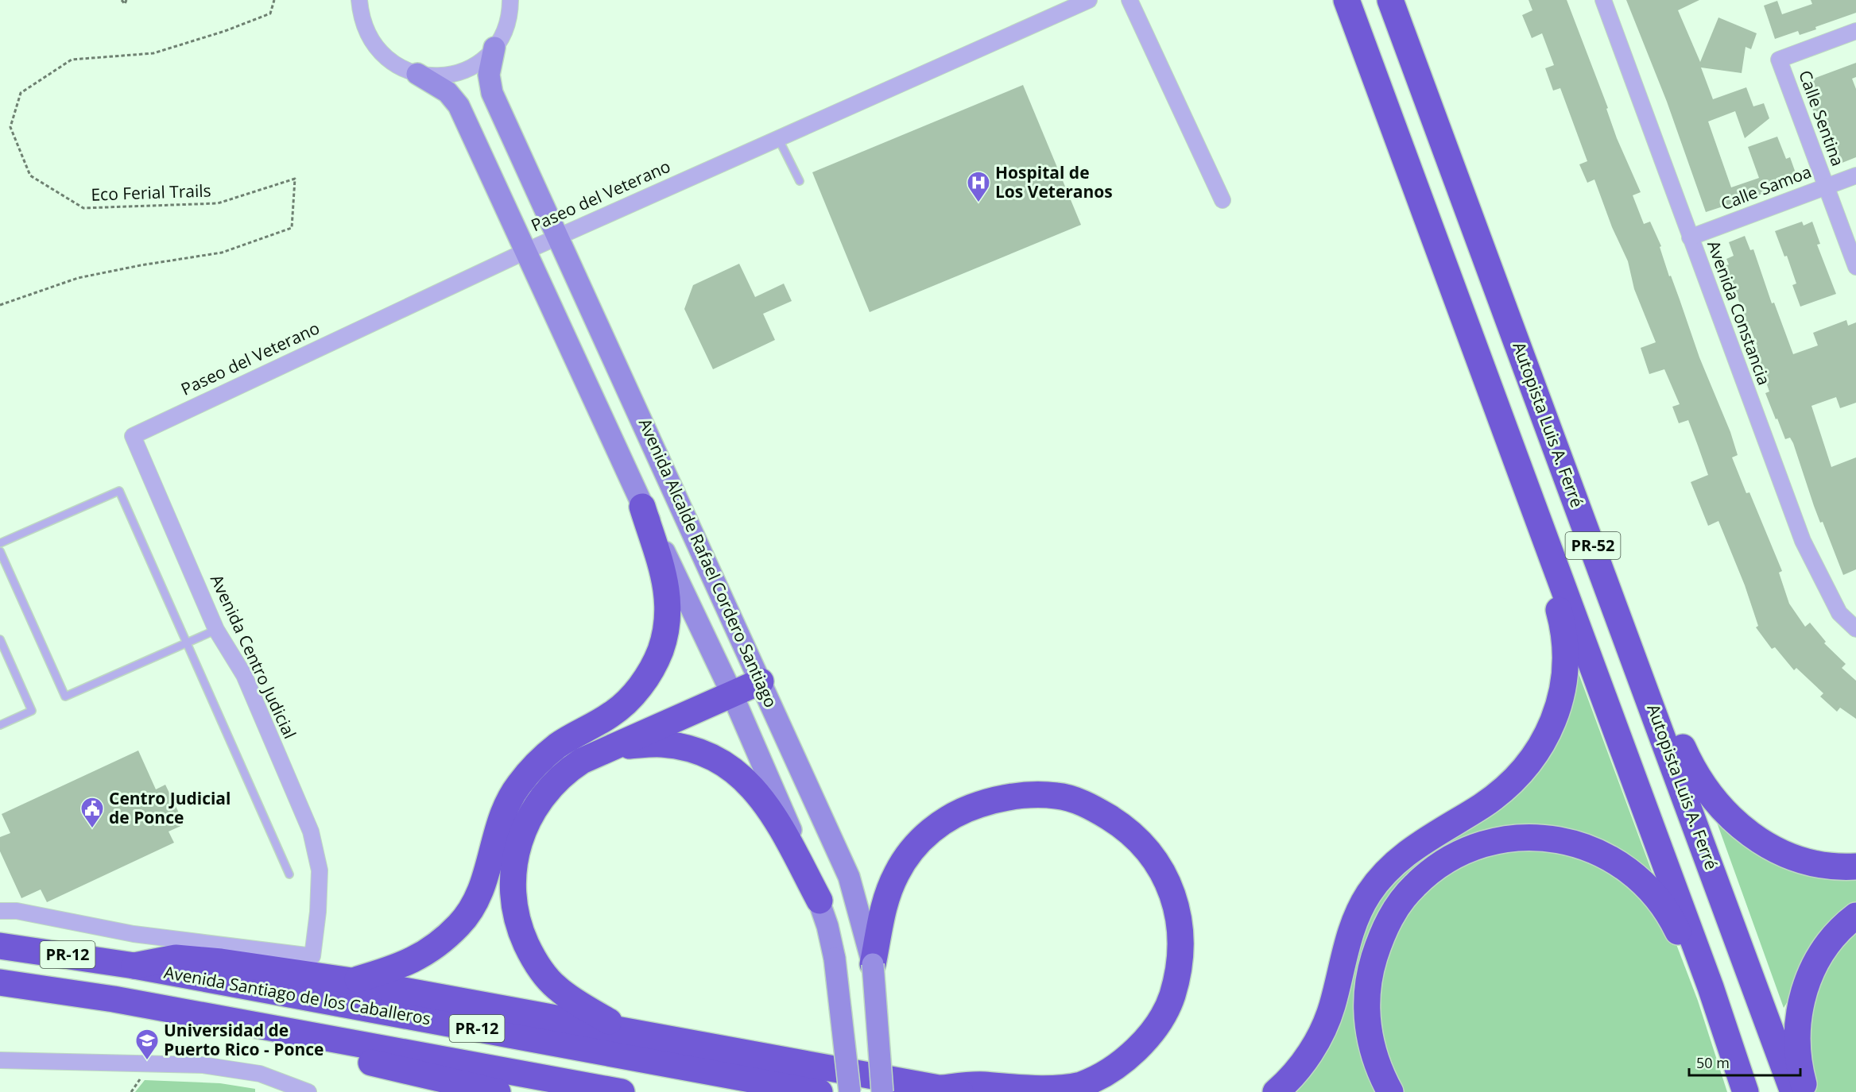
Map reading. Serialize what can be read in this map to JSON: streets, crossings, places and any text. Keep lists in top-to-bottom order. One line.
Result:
{"streets":{"highway":["Autopista Luis A. Ferré","PR-52","PR-12","Avenida Santiago de los Caballeros"],"street":["Calle Sentina","Calle Samoa","Paseo del Veterano","Avenida Constancia","Avenida Alcalde Rafael Cordero Santiago","Avenida Centro Judicial"],"path":["Eco Ferial Trails"]},"crossings":[["Calle Sentina","Calle Samoa"],["Calle Samoa","Avenida Constancia"],["Paseo del Veterano","Avenida Alcalde Rafael Cordero Santiago"],["Paseo del Veterano","Avenida Centro Judicial"]],"places":{"hospital":["Hospital de Los Veteranos"],"public building":["Centro Judicial de Ponce"],"school or university":["Universidad de Puerto Rico - Ponce"]},"scale_bar":"50 m"}
